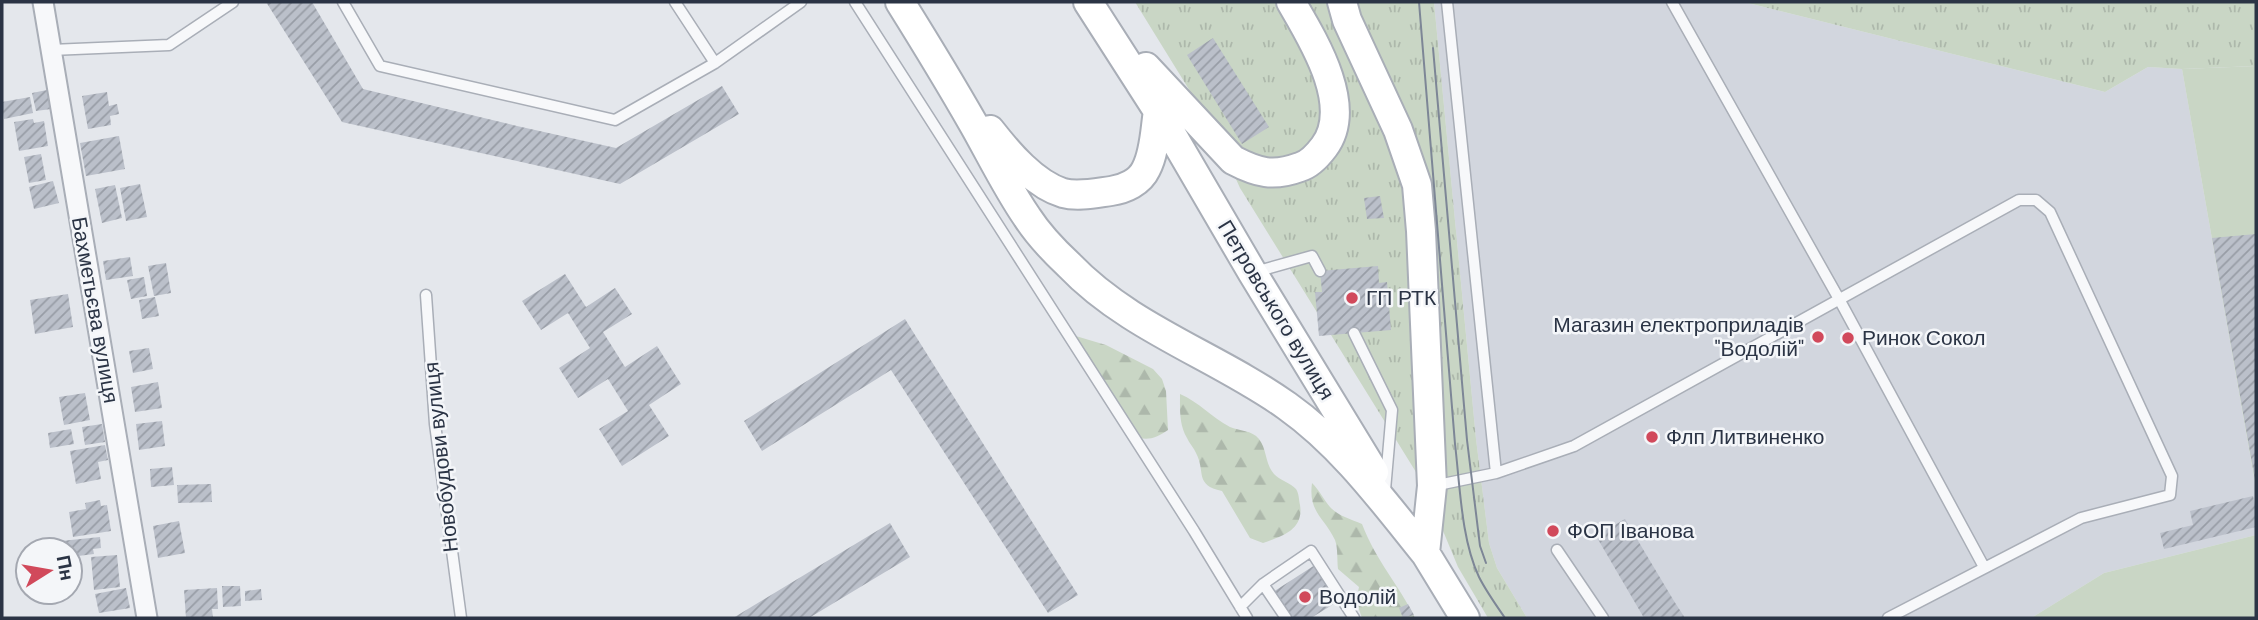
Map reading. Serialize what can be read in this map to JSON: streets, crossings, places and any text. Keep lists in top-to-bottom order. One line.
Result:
{"streets":{"main road":["Петровського вулиця"],"street":["Бахметьєва вулиця"],"lane":["Новобудови вулиця"]},"places":["ГП РТК","Магазин електроприладів \"Водолій\"","Ринок Сокол","Флп Литвиненко","ФОП Іванова","Водолій"],"north":"right"}
